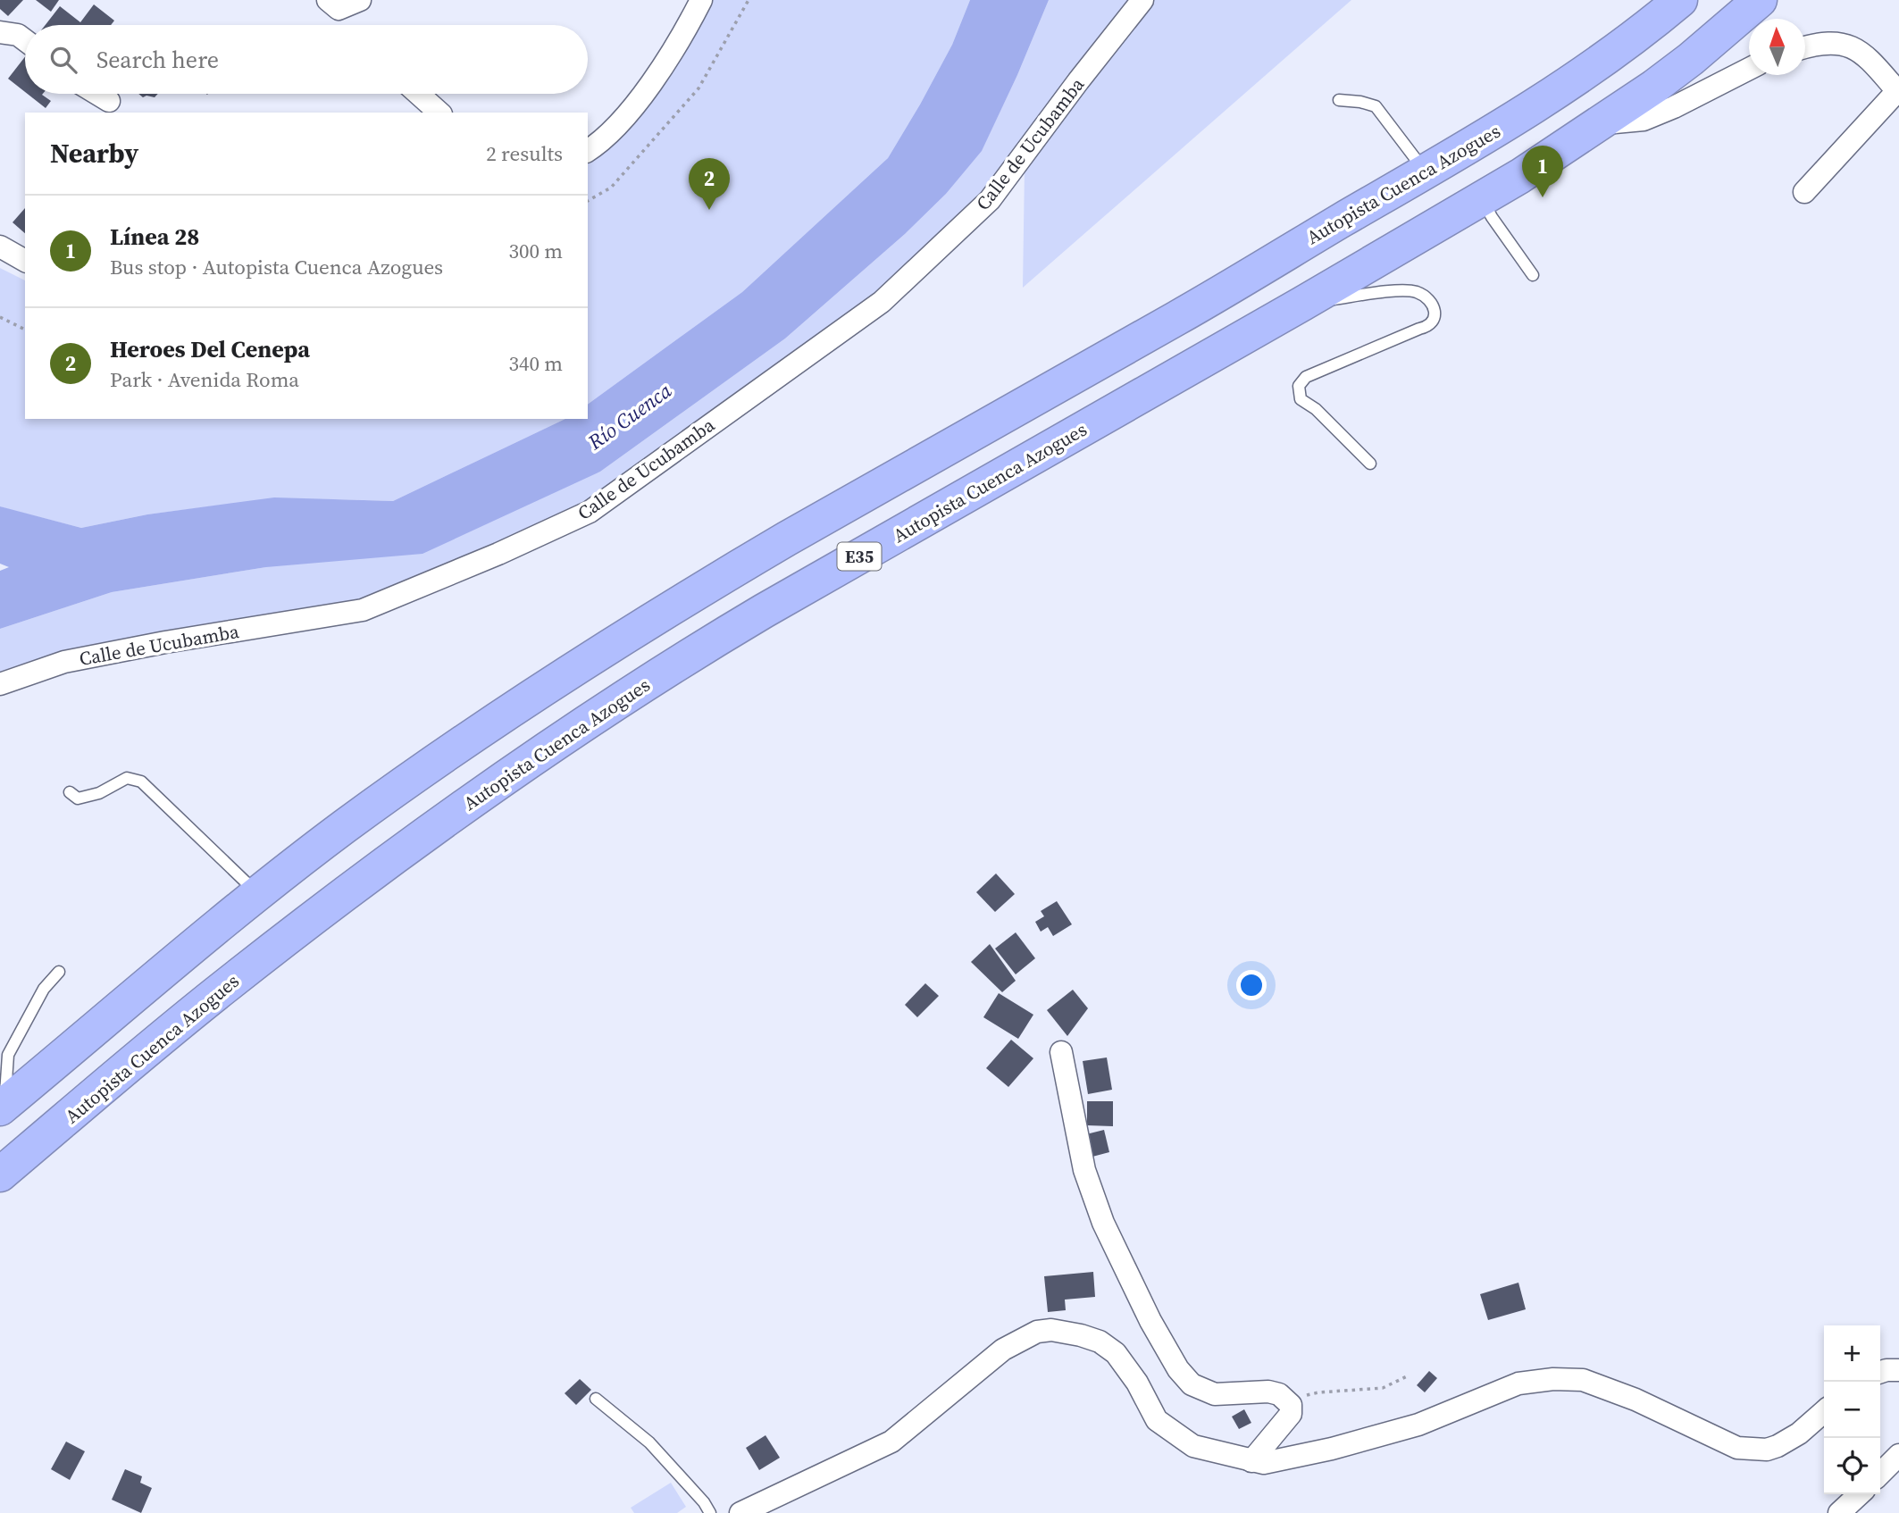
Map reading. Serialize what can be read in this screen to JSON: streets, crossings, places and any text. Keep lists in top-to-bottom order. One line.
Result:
{"streets":{"highway":["Autopista Cuenca Azogues","E35"],"street":["Calle de Ucubamba"]},"water":["Río Cuenca"],"north":"top","page":{"search":"Search here","heading":["Nearby","2 results"],"pins":["1","2"],"list":[{"mark":"1","name":"Línea 28","note":"Bus stop · Autopista Cuenca Azogues","value":"300 m"},{"mark":"2","name":"Heroes Del Cenepa","note":"Park · Avenida Roma","value":"340 m"}],"map_buttons":["+","−"]}}
